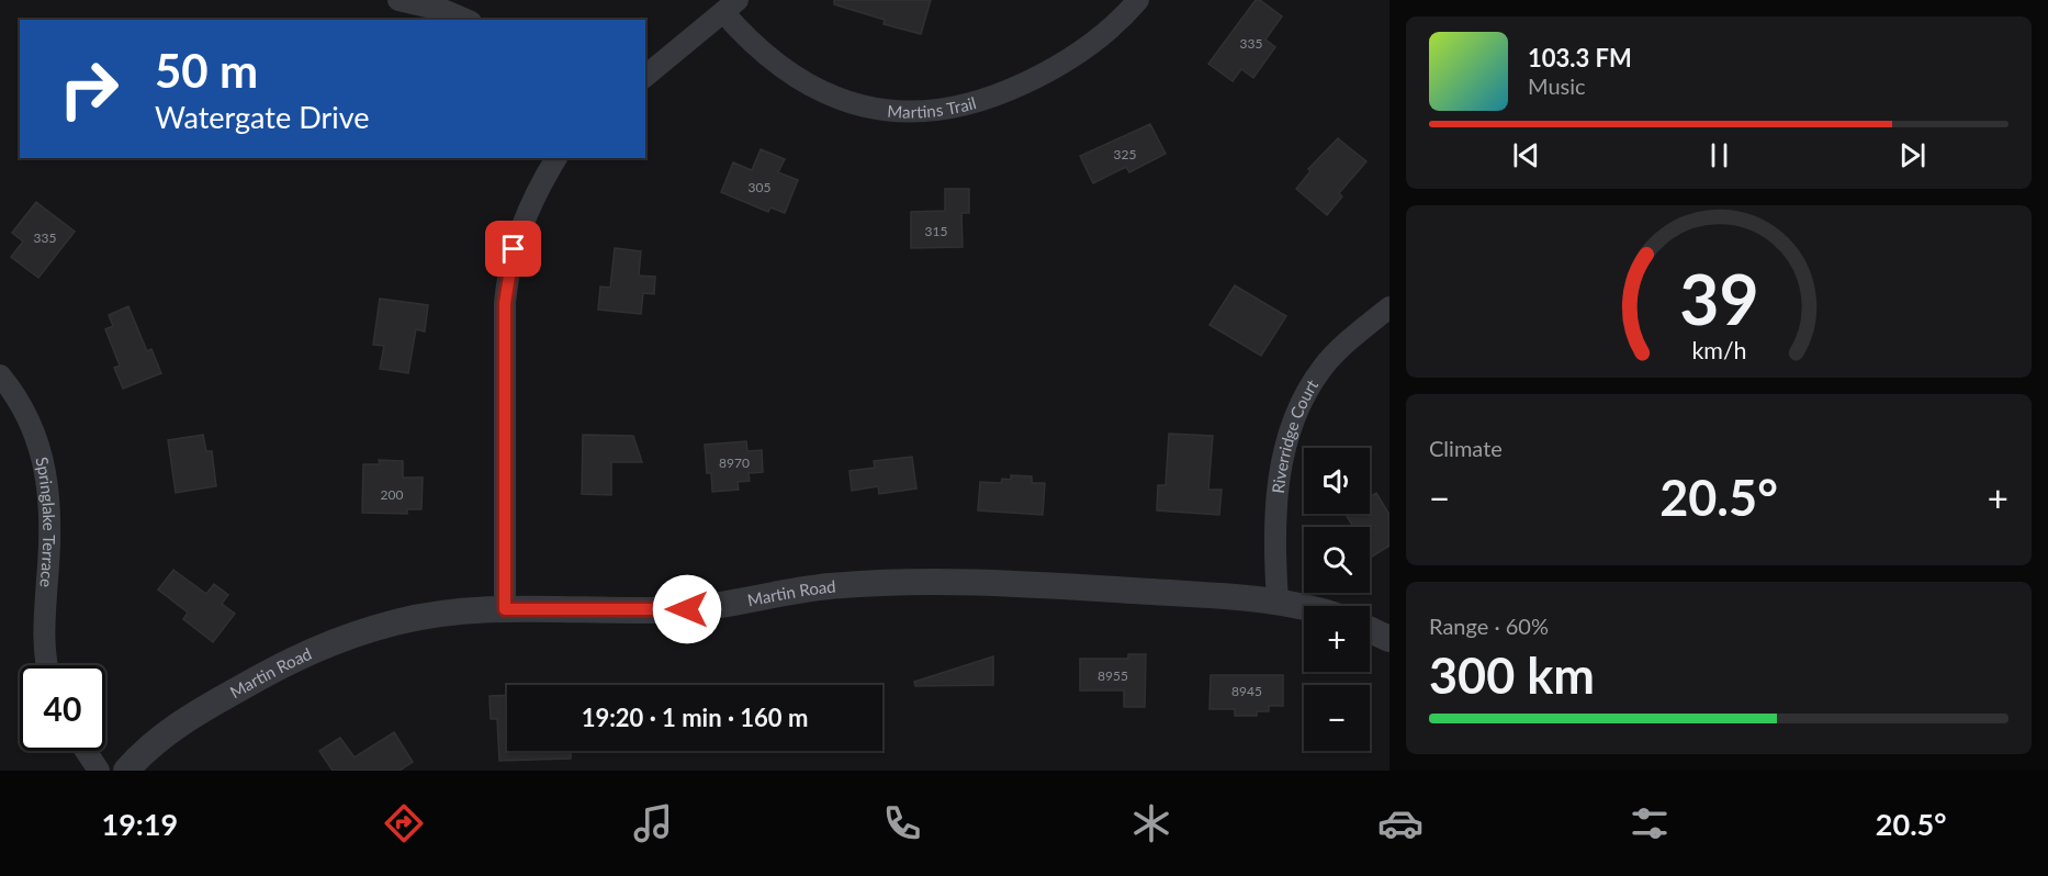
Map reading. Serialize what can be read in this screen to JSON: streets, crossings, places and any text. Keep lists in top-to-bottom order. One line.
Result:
{"streets":{"street":["Martins Trail","Riverridge Court","Springlake Terrace","Martin Road"]},"crossings":[["Riverridge Court","Martin Road"]],"house_numbers":["335","325","305","315","335","8970","200","8955","8945"],"page":{"turn":["50 m","Watergate Drive"],"song":["103.3 FM","Music"],"tile":["Climate",["Range · 60%","300 km"]],"map_buttons":["+","−"],"heat":["−","20.5°","+"],"limit":"40","trip":"19:20 · 1 min · 160 m","tabs":["19:19","20.5°"],"gauge":["39","km/h"]}}
